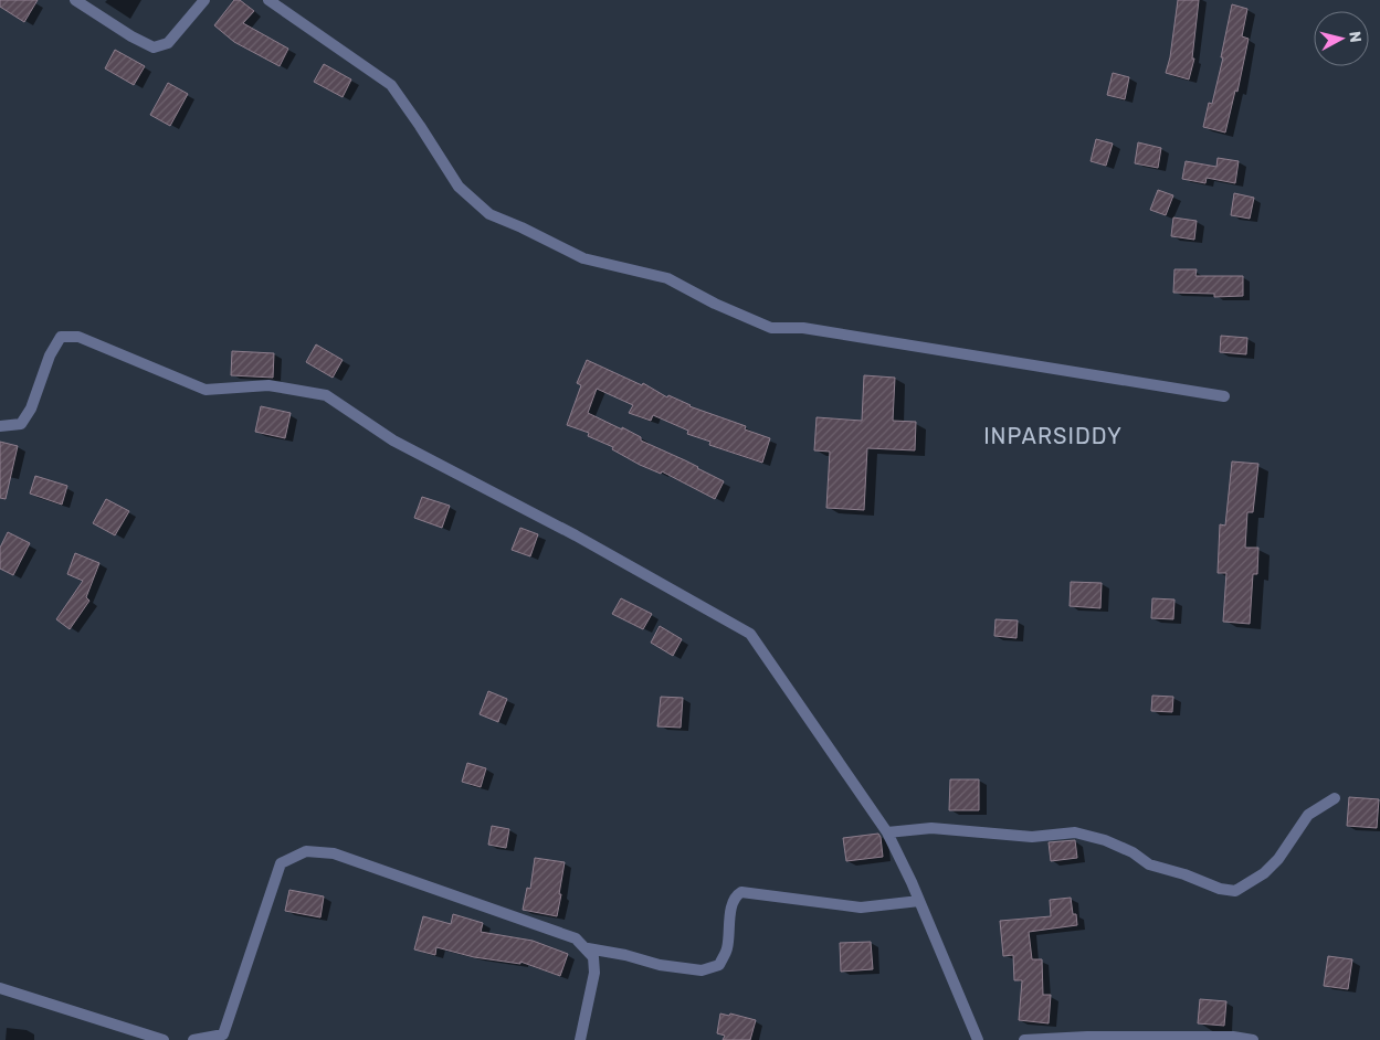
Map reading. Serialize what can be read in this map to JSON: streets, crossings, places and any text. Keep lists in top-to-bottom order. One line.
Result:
{"districts":["INPARSIDDY"],"north":"right"}
